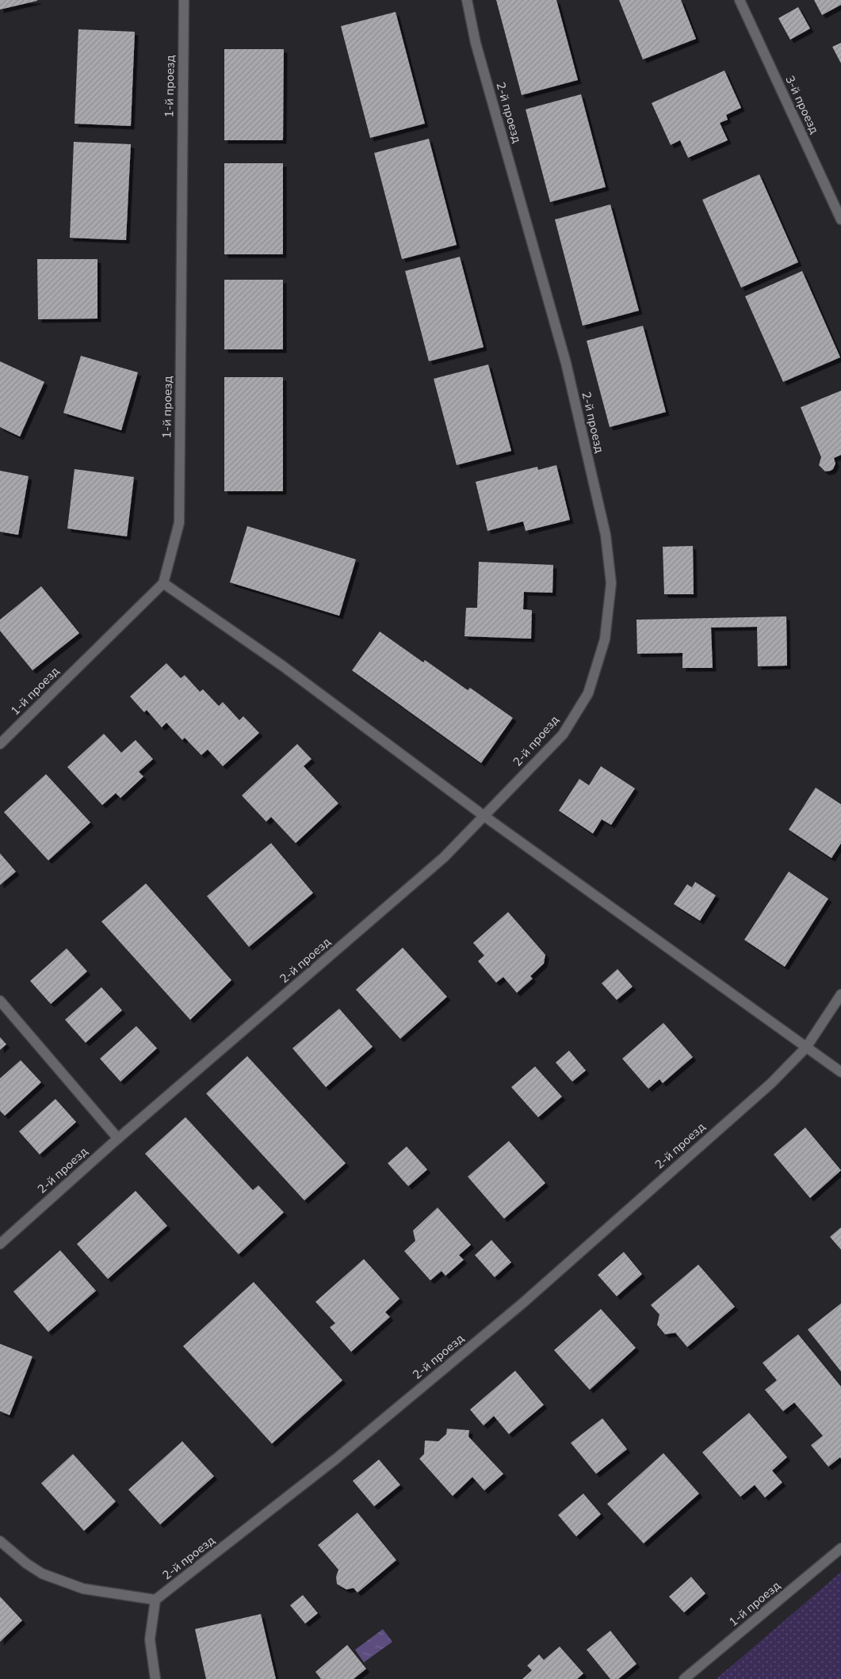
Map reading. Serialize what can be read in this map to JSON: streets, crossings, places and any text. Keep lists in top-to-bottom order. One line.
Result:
{"streets":{"street":["1-й проезд","3-й проезд","2-й проезд"]}}
